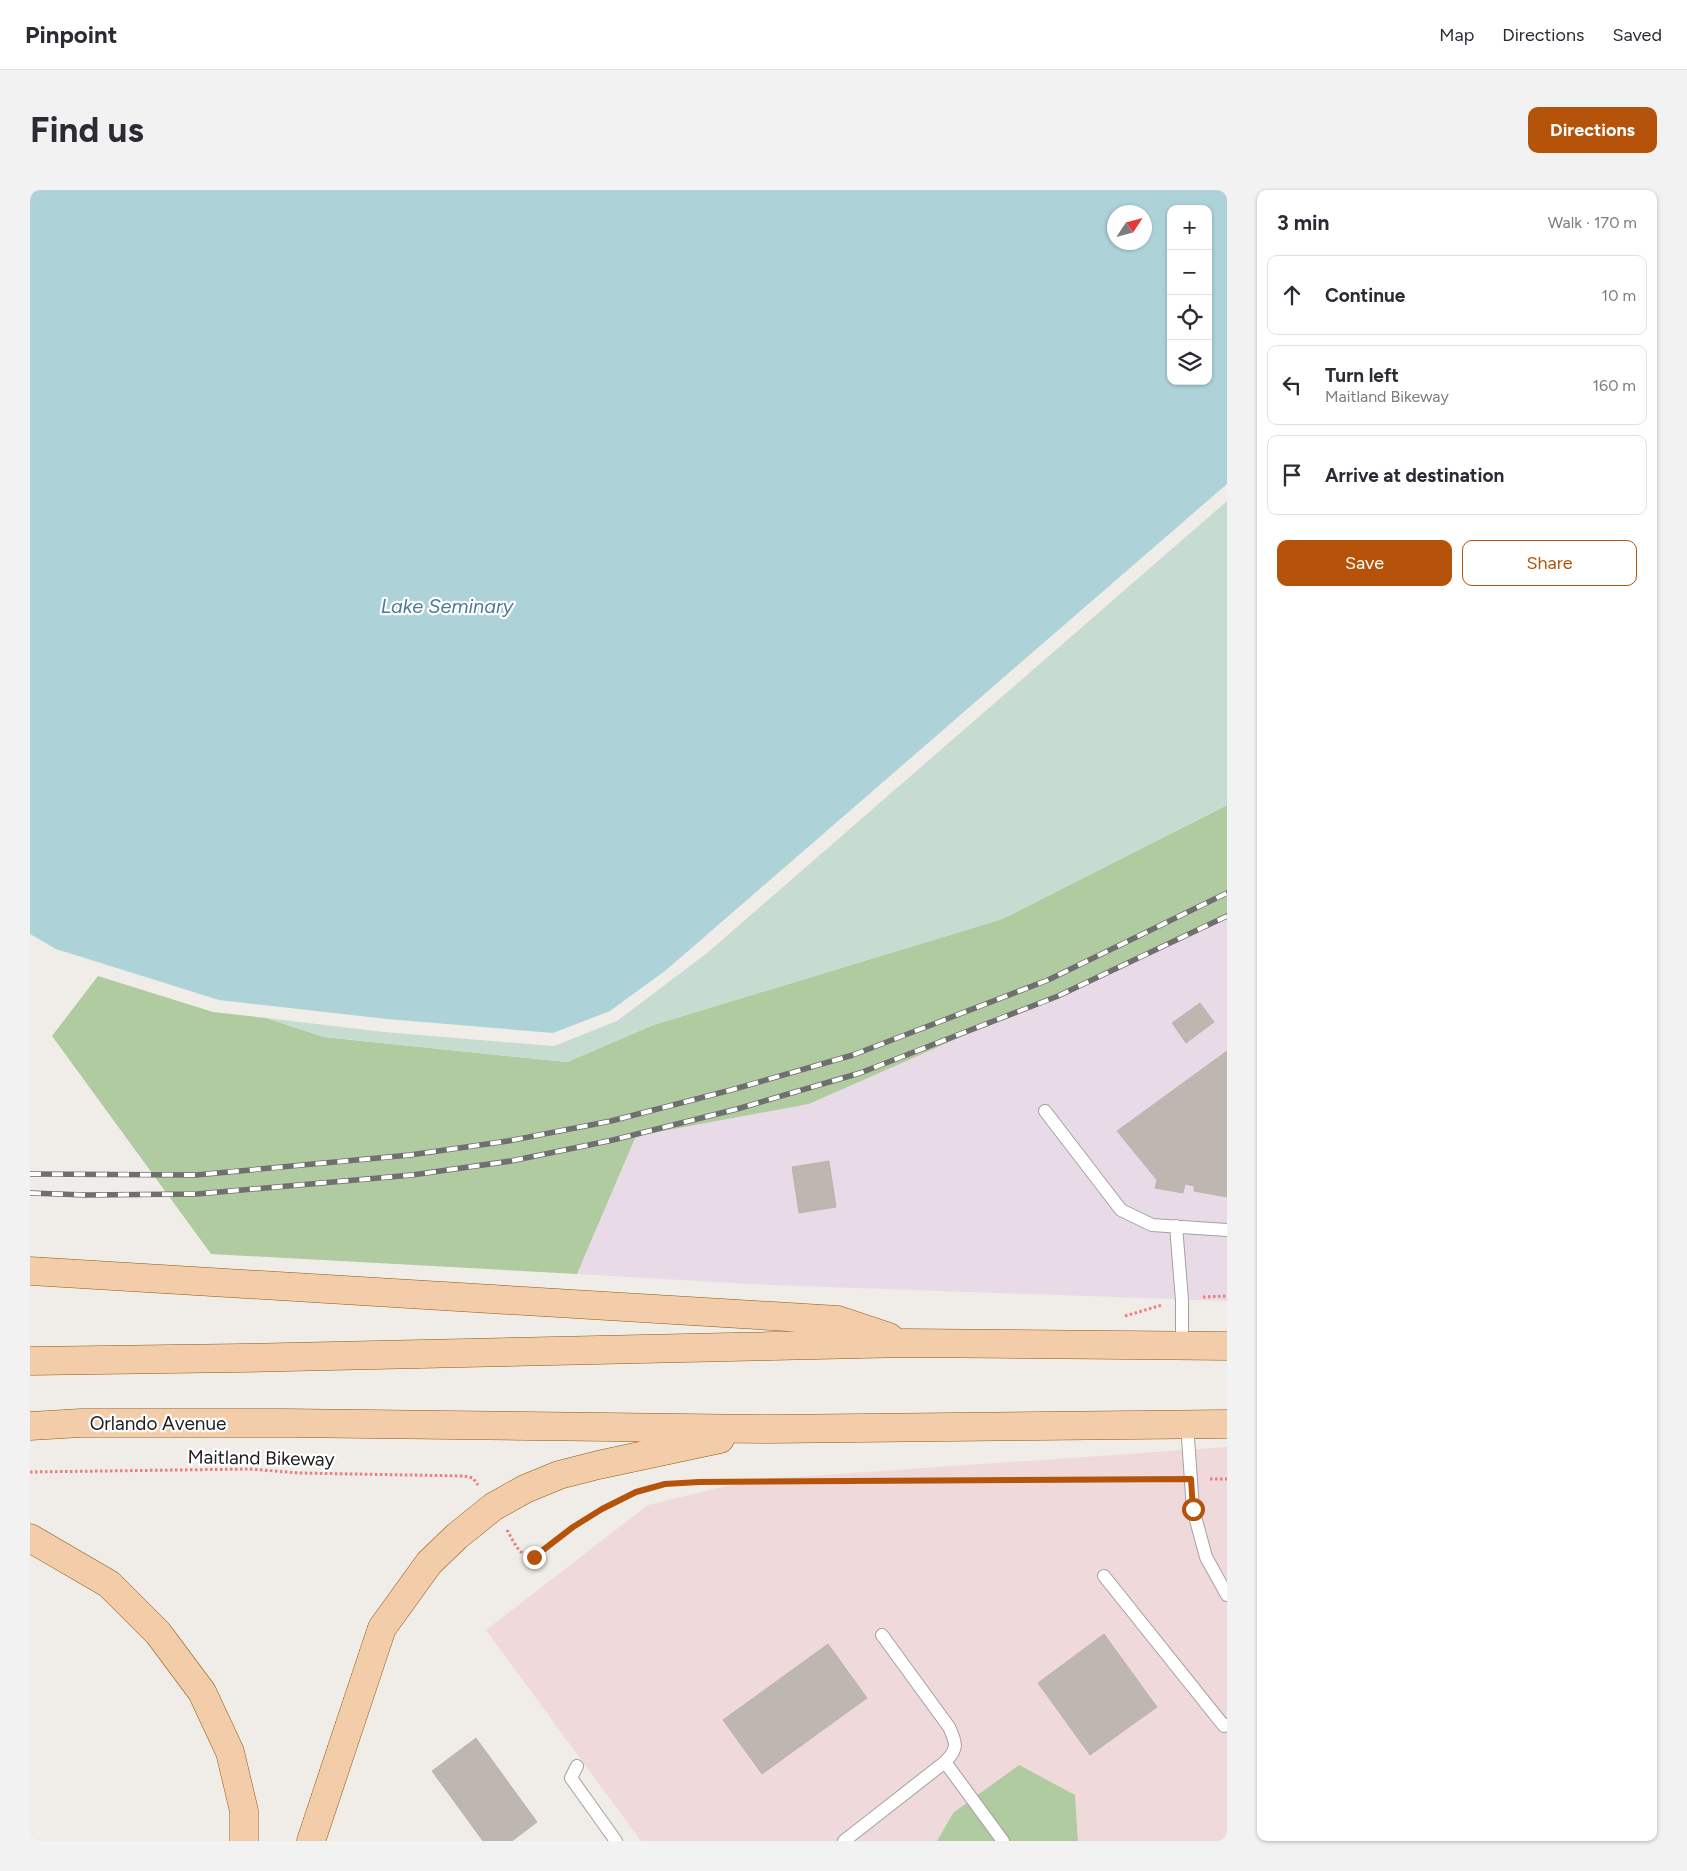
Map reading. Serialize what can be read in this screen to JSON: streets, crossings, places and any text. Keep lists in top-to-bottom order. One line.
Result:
{"streets":{"main road":["Orlando Avenue"],"path":["Maitland Bikeway"]},"water":["Lake Seminary"],"north":"top right","page":{"header":"Pinpoint","nav":["Map","Directions","Saved"],"buttons":["Directions",["Save","Share"]],"title":"Find us","heading":["3 min","Walk · 170 m"],"map_buttons":["+","−"],"list":[["Continue","10 m"],["Turn left","Maitland Bikeway","160 m"],"Arrive at destination"]}}
